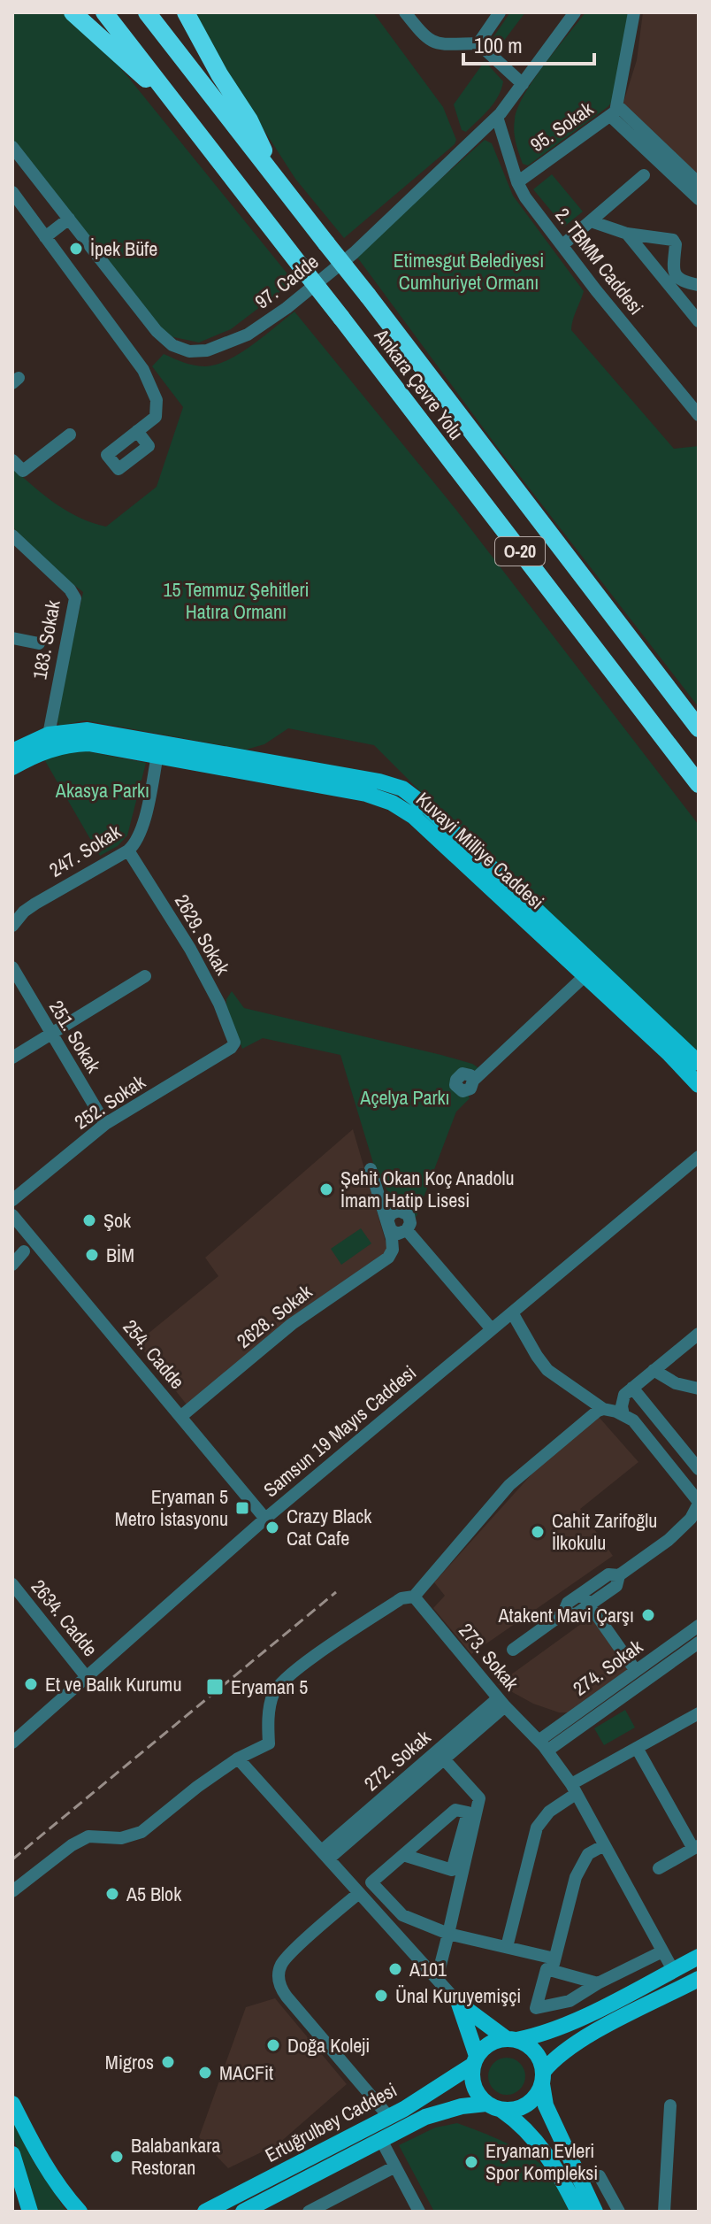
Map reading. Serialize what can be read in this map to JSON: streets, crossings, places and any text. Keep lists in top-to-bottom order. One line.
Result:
{"streets":{"highway":["Ankara Çevre Yolu","O-20"],"main road":["Kuvayi Milliye Caddesi","Ertuğrulbey Caddesi"],"street":["95. Sokak","2. TBMM Caddesi","97. Cadde","183. Sokak","247. Sokak","2629. Sokak","251. Sokak","252. Sokak","2628. Sokak","254. Cadde","Samsun 19 Mayıs Caddesi","2634. Cadde","273. Sokak","274. Sokak","272. Sokak"]},"crossings":[["95. Sokak","2. TBMM Caddesi"],["2. TBMM Caddesi","97. Cadde"],["183. Sokak","Kuvayi Milliye Caddesi"],["247. Sokak","Kuvayi Milliye Caddesi"],["247. Sokak","2629. Sokak"],["2629. Sokak","252. Sokak"],["251. Sokak","252. Sokak"],["2628. Sokak","254. Cadde"],["254. Cadde","Samsun 19 Mayıs Caddesi"],["Samsun 19 Mayıs Caddesi","2634. Cadde"],["273. Sokak","274. Sokak"],["273. Sokak","272. Sokak"]],"parks":["Etimesgut Belediyesi Cumhuriyet Ormanı","15 Temmuz Şehitleri Hatıra Ormanı","Akasya Parkı","Açelya Parkı"],"places":{"other":["İpek Büfe","Şehit Okan Koç Anadolu İmam Hatip Lisesi","Şok","BİM","Crazy Black Cat Cafe","Cahit Zarifoğlu İlkokulu","Atakent Mavi Çarşı","Et ve Balık Kurumu","A5 Blok","A101","Ünal Kuruyemişçi","Doğa Koleji","Migros","MACFit","Balabankara Restoran","Eryaman Evleri Spor Kompleksi"],"transit":["Eryaman 5 Metro İstasyonu","Eryaman 5"]},"scale_bar":"100 m"}
